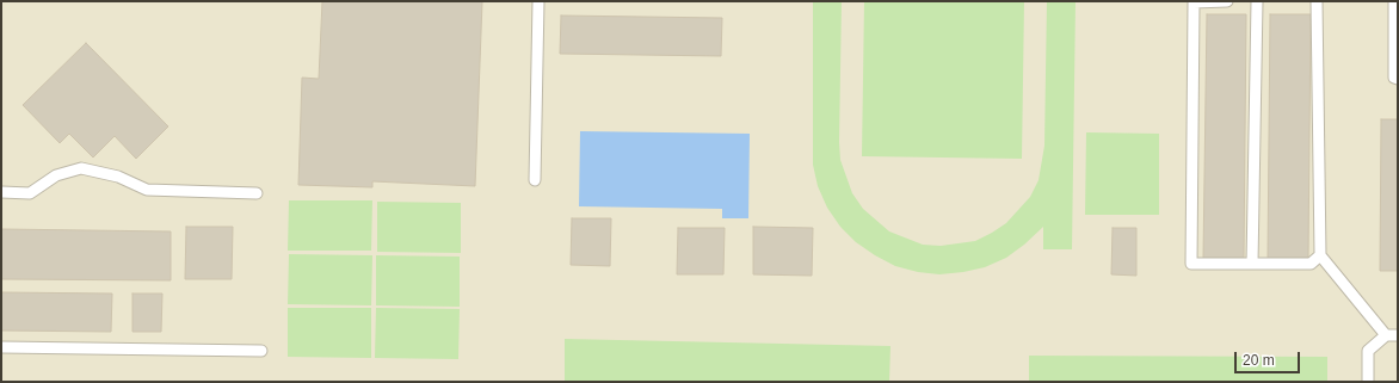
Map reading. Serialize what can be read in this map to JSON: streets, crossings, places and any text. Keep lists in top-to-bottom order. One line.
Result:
{"scale_bar":"20 m"}
